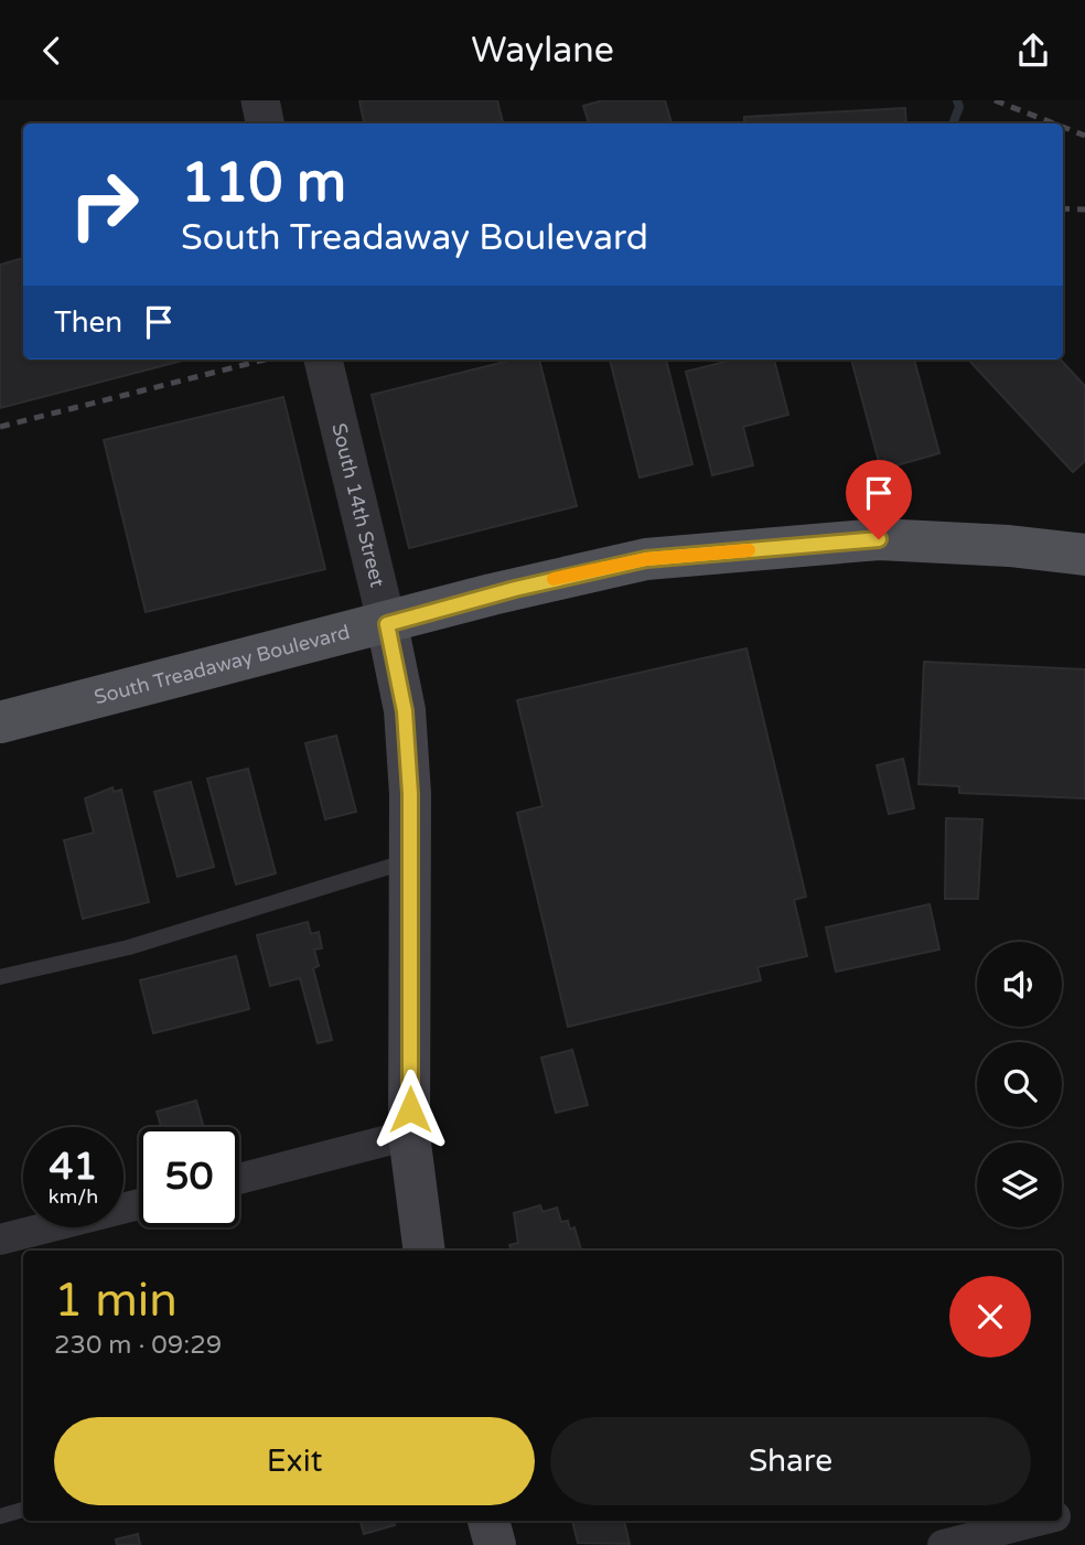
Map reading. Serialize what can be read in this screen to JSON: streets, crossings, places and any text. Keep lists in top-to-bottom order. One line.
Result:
{"streets":{"main road":["South 14th Street","South Treadaway Boulevard"]},"crossings":[["South 14th Street","South Treadaway Boulevard"]],"page":{"header":"Waylane","turn":["110 m","South Treadaway Boulevard"],"then":"Then","speed":"41 km/h","limit":"50","heading":["1 min","230 m · 09:29"],"buttons":["Exit","Share"]}}
